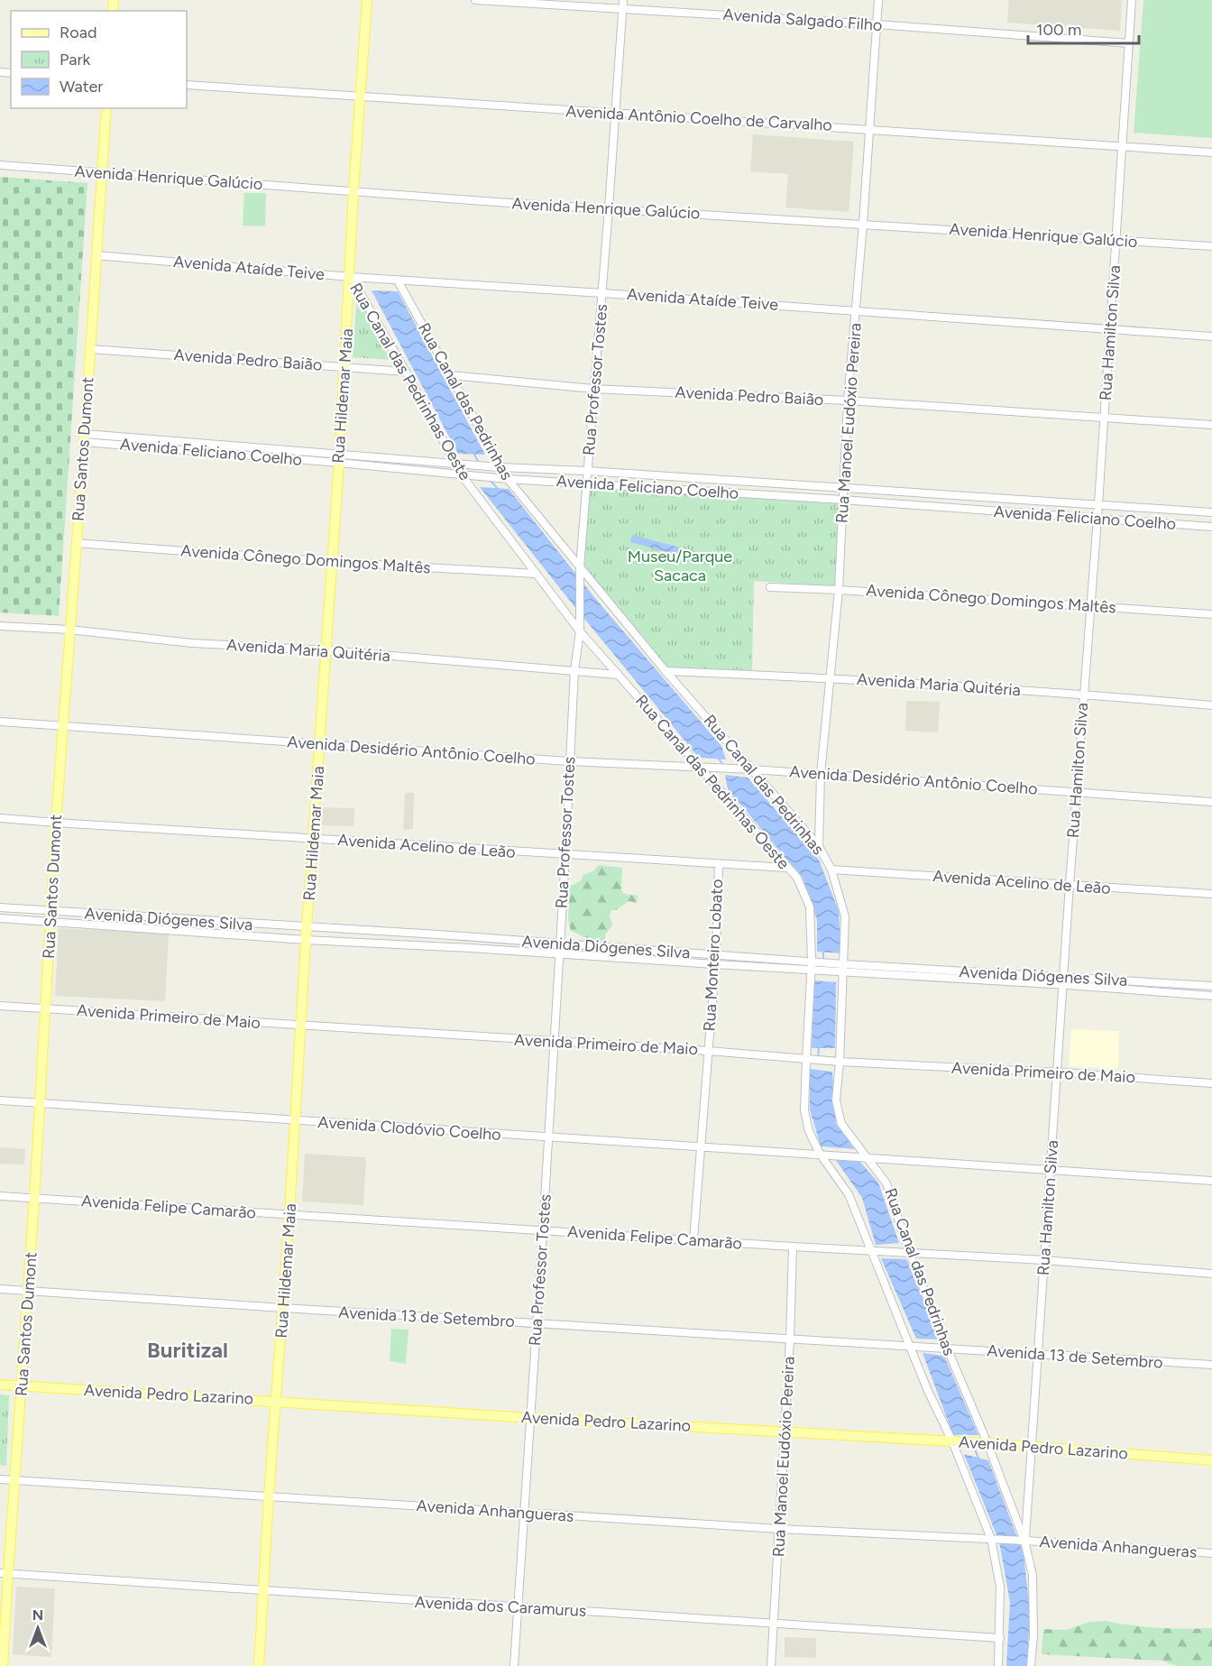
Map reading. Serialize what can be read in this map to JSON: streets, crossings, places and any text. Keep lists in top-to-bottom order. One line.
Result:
{"streets":{"main road":["Rua Hildemar Maia","Rua Santos Dumont","Avenida Pedro Lazarino"],"street":["Avenida Salgado Filho","Avenida Antônio Coelho de Carvalho","Avenida Henrique Galúcio","Avenida Ataíde Teive","Rua Hamilton Silva","Avenida Pedro Baião","Rua Professor Tostes","Rua Canal das Pedrinhas Oeste","Rua Canal das Pedrinhas","Rua Manoel Eudóxio Pereira","Avenida Feliciano Coelho","Avenida Cônego Domingos Maltês","Avenida Maria Quitéria","Avenida Desidério Antônio Coelho","Avenida Acelino de Leão","Avenida Diógenes Silva","Rua Monteiro Lobato","Avenida Primeiro de Maio","Avenida Clodóvio Coelho","Avenida Felipe Camarão","Avenida 13 de Setembro","Avenida Anhangueras","Avenida dos Caramurus"]},"crossings":[["Avenida Salgado Filho","Rua Hamilton Silva"],["Avenida Salgado Filho","Rua Professor Tostes"],["Avenida Salgado Filho","Rua Manoel Eudóxio Pereira"],["Avenida Antônio Coelho de Carvalho","Rua Hamilton Silva"],["Avenida Antônio Coelho de Carvalho","Rua Professor Tostes"],["Avenida Antônio Coelho de Carvalho","Rua Hildemar Maia"],["Avenida Antônio Coelho de Carvalho","Rua Manoel Eudóxio Pereira"],["Avenida Henrique Galúcio","Rua Hamilton Silva"],["Avenida Henrique Galúcio","Rua Professor Tostes"],["Avenida Henrique Galúcio","Rua Hildemar Maia"],["Avenida Henrique Galúcio","Rua Manoel Eudóxio Pereira"],["Avenida Henrique Galúcio","Rua Santos Dumont"],["Avenida Ataíde Teive","Rua Hamilton Silva"],["Avenida Ataíde Teive","Rua Professor Tostes"],["Avenida Ataíde Teive","Rua Canal das Pedrinhas Oeste"],["Avenida Ataíde Teive","Rua Hildemar Maia"],["Avenida Ataíde Teive","Rua Canal das Pedrinhas"],["Avenida Ataíde Teive","Rua Manoel Eudóxio Pereira"],["Avenida Ataíde Teive","Rua Santos Dumont"],["Rua Hamilton Silva","Avenida Pedro Baião"],["Rua Hamilton Silva","Rua Canal das Pedrinhas"],["Rua Hamilton Silva","Avenida Feliciano Coelho"],["Rua Hamilton Silva","Avenida Cônego Domingos Maltês"],["Rua Hamilton Silva","Avenida Maria Quitéria"],["Rua Hamilton Silva","Avenida Desidério Antônio Coelho"],["Rua Hamilton Silva","Avenida Acelino de Leão"],["Rua Hamilton Silva","Avenida Diógenes Silva"],["Rua Hamilton Silva","Avenida Primeiro de Maio"],["Rua Hamilton Silva","Avenida Felipe Camarão"],["Rua Hamilton Silva","Avenida 13 de Setembro"],["Rua Hamilton Silva","Avenida Pedro Lazarino"],["Rua Hamilton Silva","Avenida Anhangueras"],["Avenida Pedro Baião","Rua Professor Tostes"],["Avenida Pedro Baião","Rua Canal das Pedrinhas Oeste"],["Avenida Pedro Baião","Rua Hildemar Maia"],["Avenida Pedro Baião","Rua Canal das Pedrinhas"],["Avenida Pedro Baião","Rua Manoel Eudóxio Pereira"],["Avenida Pedro Baião","Rua Santos Dumont"],["Rua Professor Tostes","Rua Canal das Pedrinhas Oeste"],["Rua Professor Tostes","Rua Canal das Pedrinhas"],["Rua Professor Tostes","Avenida Feliciano Coelho"],["Rua Professor Tostes","Avenida Maria Quitéria"],["Rua Professor Tostes","Avenida Desidério Antônio Coelho"],["Rua Professor Tostes","Avenida Acelino de Leão"],["Rua Professor Tostes","Avenida Diógenes Silva"],["Rua Professor Tostes","Avenida Primeiro de Maio"],["Rua Professor Tostes","Avenida Clodóvio Coelho"],["Rua Professor Tostes","Avenida Felipe Camarão"],["Rua Professor Tostes","Avenida 13 de Setembro"],["Rua Professor Tostes","Avenida Pedro Lazarino"],["Rua Professor Tostes","Avenida Anhangueras"],["Rua Professor Tostes","Avenida dos Caramurus"],["Rua Canal das Pedrinhas Oeste","Rua Hildemar Maia"],["Rua Canal das Pedrinhas Oeste","Avenida Feliciano Coelho"],["Rua Canal das Pedrinhas Oeste","Avenida Cônego Domingos Maltês"],["Rua Canal das Pedrinhas Oeste","Avenida Maria Quitéria"],["Rua Canal das Pedrinhas Oeste","Avenida Desidério Antônio Coelho"],["Rua Canal das Pedrinhas Oeste","Avenida Acelino de Leão"],["Rua Canal das Pedrinhas Oeste","Avenida Diógenes Silva"],["Rua Canal das Pedrinhas Oeste","Avenida Primeiro de Maio"],["Rua Canal das Pedrinhas Oeste","Avenida Clodóvio Coelho"],["Rua Canal das Pedrinhas Oeste","Avenida Felipe Camarão"],["Rua Canal das Pedrinhas Oeste","Avenida 13 de Setembro"],["Rua Hildemar Maia","Avenida Feliciano Coelho"],["Rua Hildemar Maia","Avenida Cônego Domingos Maltês"],["Rua Hildemar Maia","Avenida Maria Quitéria"],["Rua Hildemar Maia","Avenida Desidério Antônio Coelho"],["Rua Hildemar Maia","Avenida Acelino de Leão"],["Rua Hildemar Maia","Avenida Diógenes Silva"],["Rua Hildemar Maia","Avenida Primeiro de Maio"],["Rua Hildemar Maia","Avenida Clodóvio Coelho"],["Rua Hildemar Maia","Avenida Felipe Camarão"],["Rua Hildemar Maia","Avenida 13 de Setembro"],["Rua Hildemar Maia","Avenida Pedro Lazarino"],["Rua Hildemar Maia","Avenida Anhangueras"],["Rua Hildemar Maia","Avenida dos Caramurus"],["Rua Canal das Pedrinhas","Rua Manoel Eudóxio Pereira"],["Rua Canal das Pedrinhas","Avenida Feliciano Coelho"],["Rua Canal das Pedrinhas","Avenida Maria Quitéria"],["Rua Canal das Pedrinhas","Avenida Desidério Antônio Coelho"],["Rua Canal das Pedrinhas","Avenida Acelino de Leão"],["Rua Canal das Pedrinhas","Avenida Diógenes Silva"],["Rua Canal das Pedrinhas","Avenida Primeiro de Maio"],["Rua Canal das Pedrinhas","Avenida Clodóvio Coelho"],["Rua Canal das Pedrinhas","Avenida Felipe Camarão"],["Rua Canal das Pedrinhas","Avenida 13 de Setembro"],["Rua Canal das Pedrinhas","Avenida Pedro Lazarino"],["Rua Canal das Pedrinhas","Avenida Anhangueras"],["Rua Manoel Eudóxio Pereira","Avenida Feliciano Coelho"],["Rua Manoel Eudóxio Pereira","Avenida Cônego Domingos Maltês"],["Rua Manoel Eudóxio Pereira","Avenida Maria Quitéria"],["Rua Manoel Eudóxio Pereira","Avenida Desidério Antônio Coelho"],["Rua Manoel Eudóxio Pereira","Avenida Felipe Camarão"],["Rua Manoel Eudóxio Pereira","Avenida 13 de Setembro"],["Rua Manoel Eudóxio Pereira","Avenida Pedro Lazarino"],["Rua Manoel Eudóxio Pereira","Avenida Anhangueras"],["Rua Manoel Eudóxio Pereira","Avenida dos Caramurus"],["Rua Santos Dumont","Avenida Feliciano Coelho"],["Rua Santos Dumont","Avenida Cônego Domingos Maltês"],["Rua Santos Dumont","Avenida Maria Quitéria"],["Rua Santos Dumont","Avenida Desidério Antônio Coelho"],["Rua Santos Dumont","Avenida Acelino de Leão"],["Rua Santos Dumont","Avenida Diógenes Silva"],["Rua Santos Dumont","Avenida Primeiro de Maio"],["Rua Santos Dumont","Avenida Clodóvio Coelho"],["Rua Santos Dumont","Avenida Felipe Camarão"],["Rua Santos Dumont","Avenida 13 de Setembro"],["Rua Santos Dumont","Avenida Pedro Lazarino"],["Rua Santos Dumont","Avenida Anhangueras"],["Rua Santos Dumont","Avenida dos Caramurus"],["Avenida Acelino de Leão","Rua Monteiro Lobato"],["Avenida Diógenes Silva","Rua Monteiro Lobato"],["Rua Monteiro Lobato","Avenida Primeiro de Maio"],["Rua Monteiro Lobato","Avenida Clodóvio Coelho"],["Rua Monteiro Lobato","Avenida Felipe Camarão"]],"districts":["Buritizal"],"parks":["Museu/Parque Sacaca"],"legend":["Road","Park","Water"],"scale_bar":"100 m","north":"top"}
